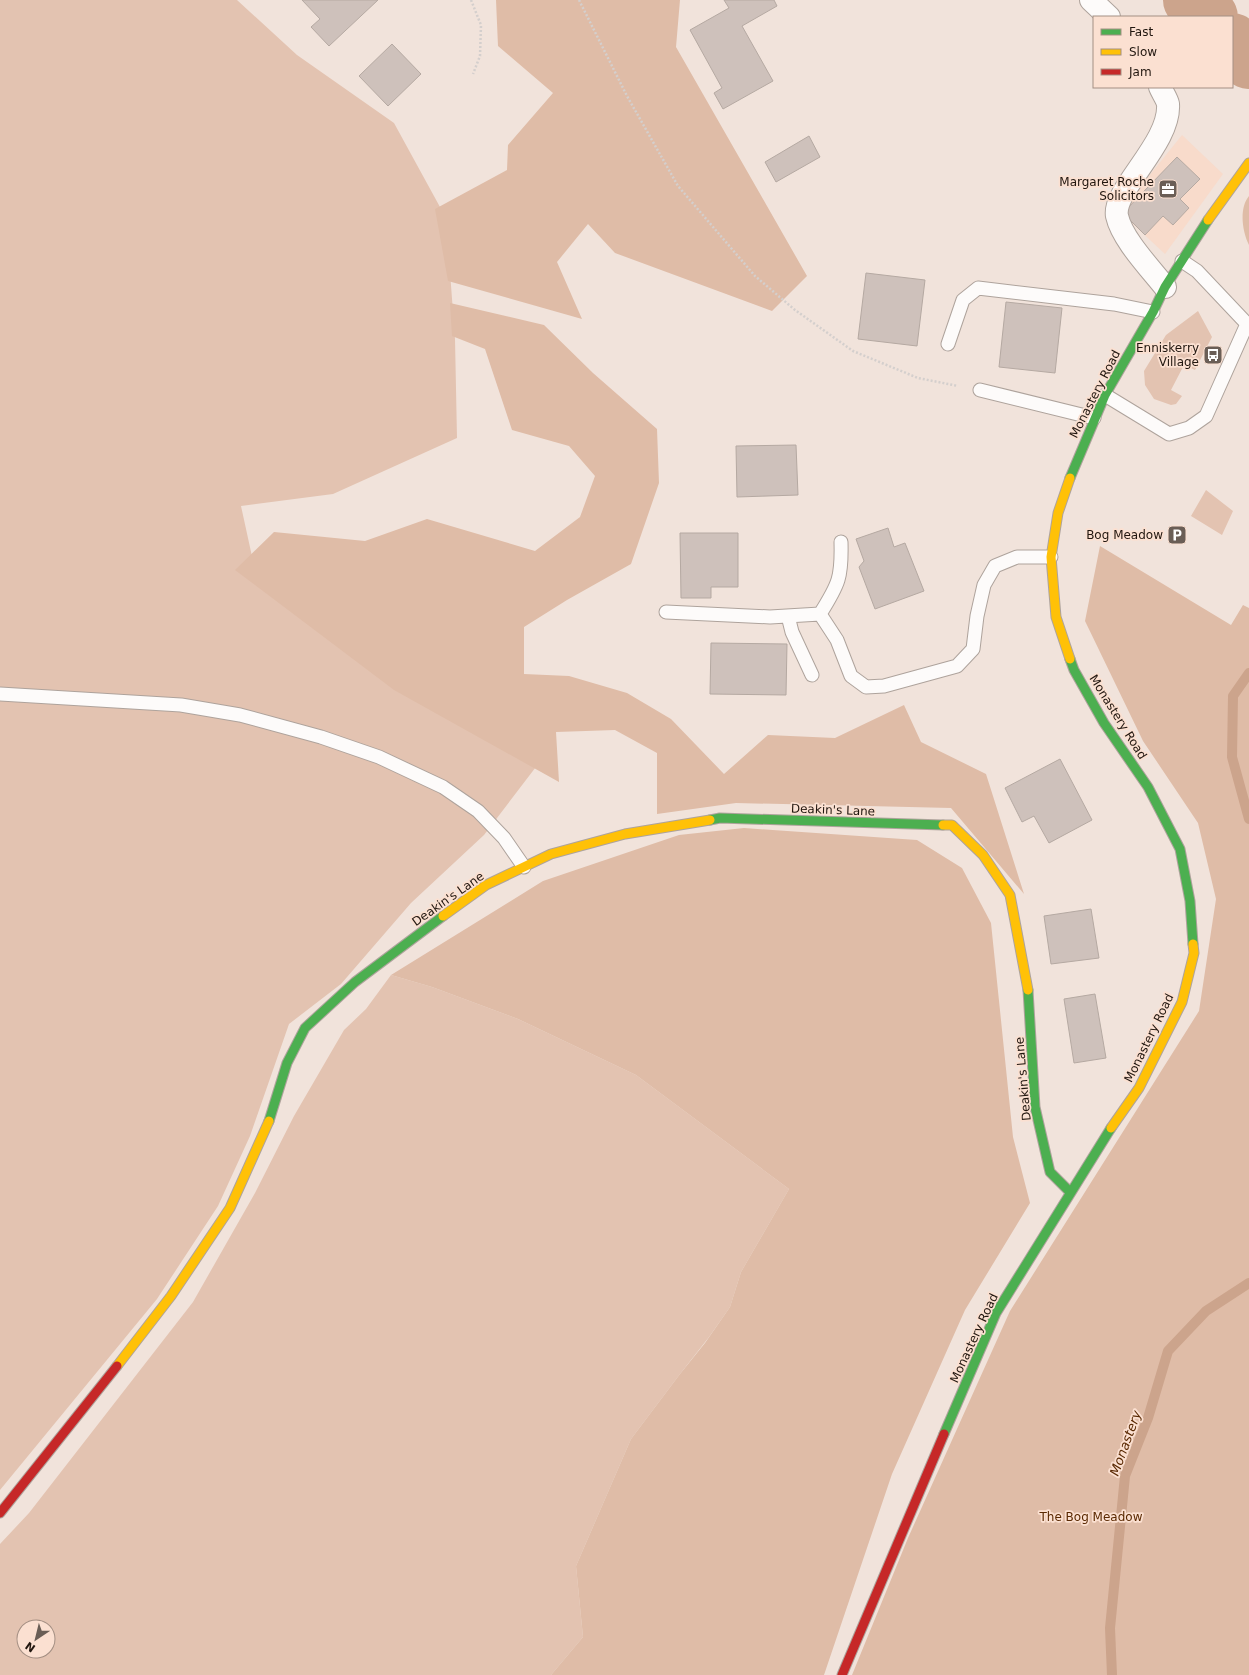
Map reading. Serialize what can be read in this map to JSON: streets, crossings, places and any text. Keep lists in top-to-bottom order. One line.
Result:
{"streets":{"street":["Monastery Road","Deakin's Lane"]},"crossings":[["Monastery Road","Deakin's Lane"]],"water":["Monastery"],"parks":["The Bog Meadow"],"places":{"office":["Margaret Roche Solicitors"],"bus stop":["Enniskerry Village"],"parking":["Bog Meadow"]},"legend":["Fast","Slow","Jam"],"north":"bottom left"}
